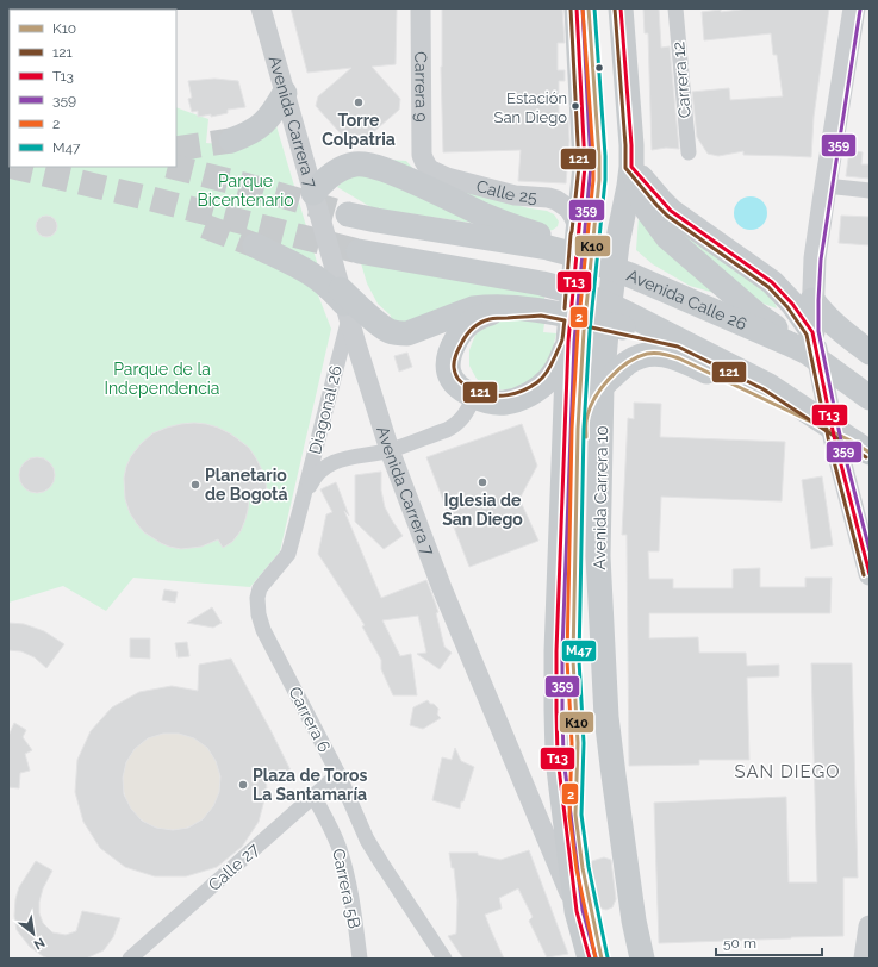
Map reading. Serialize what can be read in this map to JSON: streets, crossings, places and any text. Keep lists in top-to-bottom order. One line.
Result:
{"streets":{"main road":["Avenida Carrera 7","Avenida Calle 26","Avenida Carrera 10"],"street":["Carrera 12","Carrera 9","Calle 25","Diagonal 26","Carrera 6","Calle 27","Carrera 5B"]},"crossings":[["Carrera 9","Calle 25"],["Avenida Carrera 7","Diagonal 26"],["Diagonal 26","Carrera 6"],["Carrera 6","Calle 27"],["Calle 27","Carrera 5B"]],"districts":["SAN DIEGO"],"parks":["Parque Bicentenario","Parque de la Independencia"],"places":["Torre Colpatria","Estación San Diego","Iglesia de San Diego","Planetario de Bogotá","Plaza de Toros La Santamaría"],"lines":["transit line K10","transit line 121","transit line T13","transit line 359","transit line 2","transit line M47"],"legend":["K10","121","T13","359","2","M47"],"scale_bar":"50 m","north":"bottom right"}
